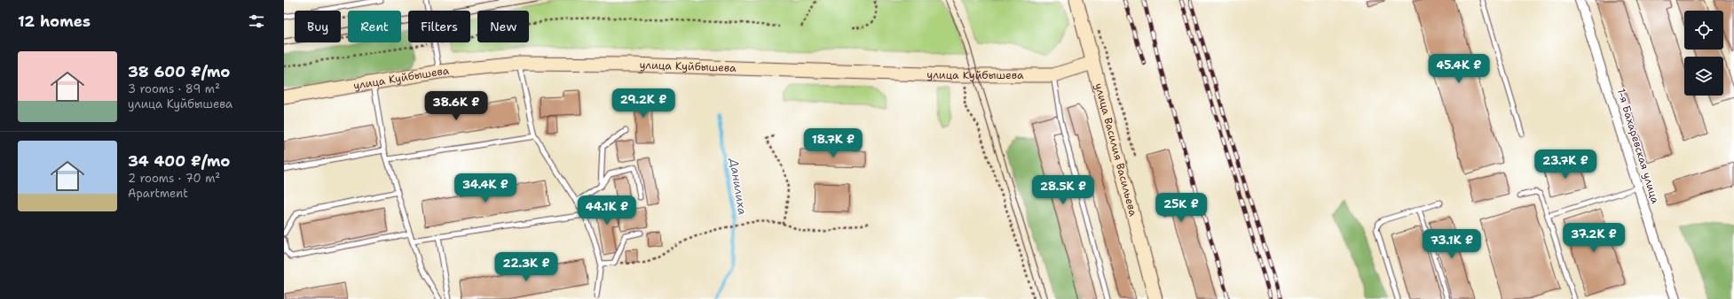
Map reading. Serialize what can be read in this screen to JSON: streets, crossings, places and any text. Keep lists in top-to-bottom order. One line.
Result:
{"streets":{"main road":["улица Куйбышева","улица Василия Васильева"],"street":["1-я Бахаревская улица"]},"crossings":[["улица Куйбышева","улица Василия Васильева"]],"water":["Данилиха"],"page":{"heading":"12 homes","chip":["Buy","Rent","Filters","New"],"list":[{"name":"38 600 ₽/mo","note":"3 rooms · 89 m² · улица Куйбышева"},{"name":"34 400 ₽/mo","note":"2 rooms · 70 m² · Apartment"}],"price":["45.4K ₽","29.2K ₽","38.6K ₽","18.7K ₽","23.7K ₽","34.4K ₽","28.5K ₽","25K ₽","44.1K ₽","37.2K ₽","73.1K ₽","22.3K ₽"]}}
